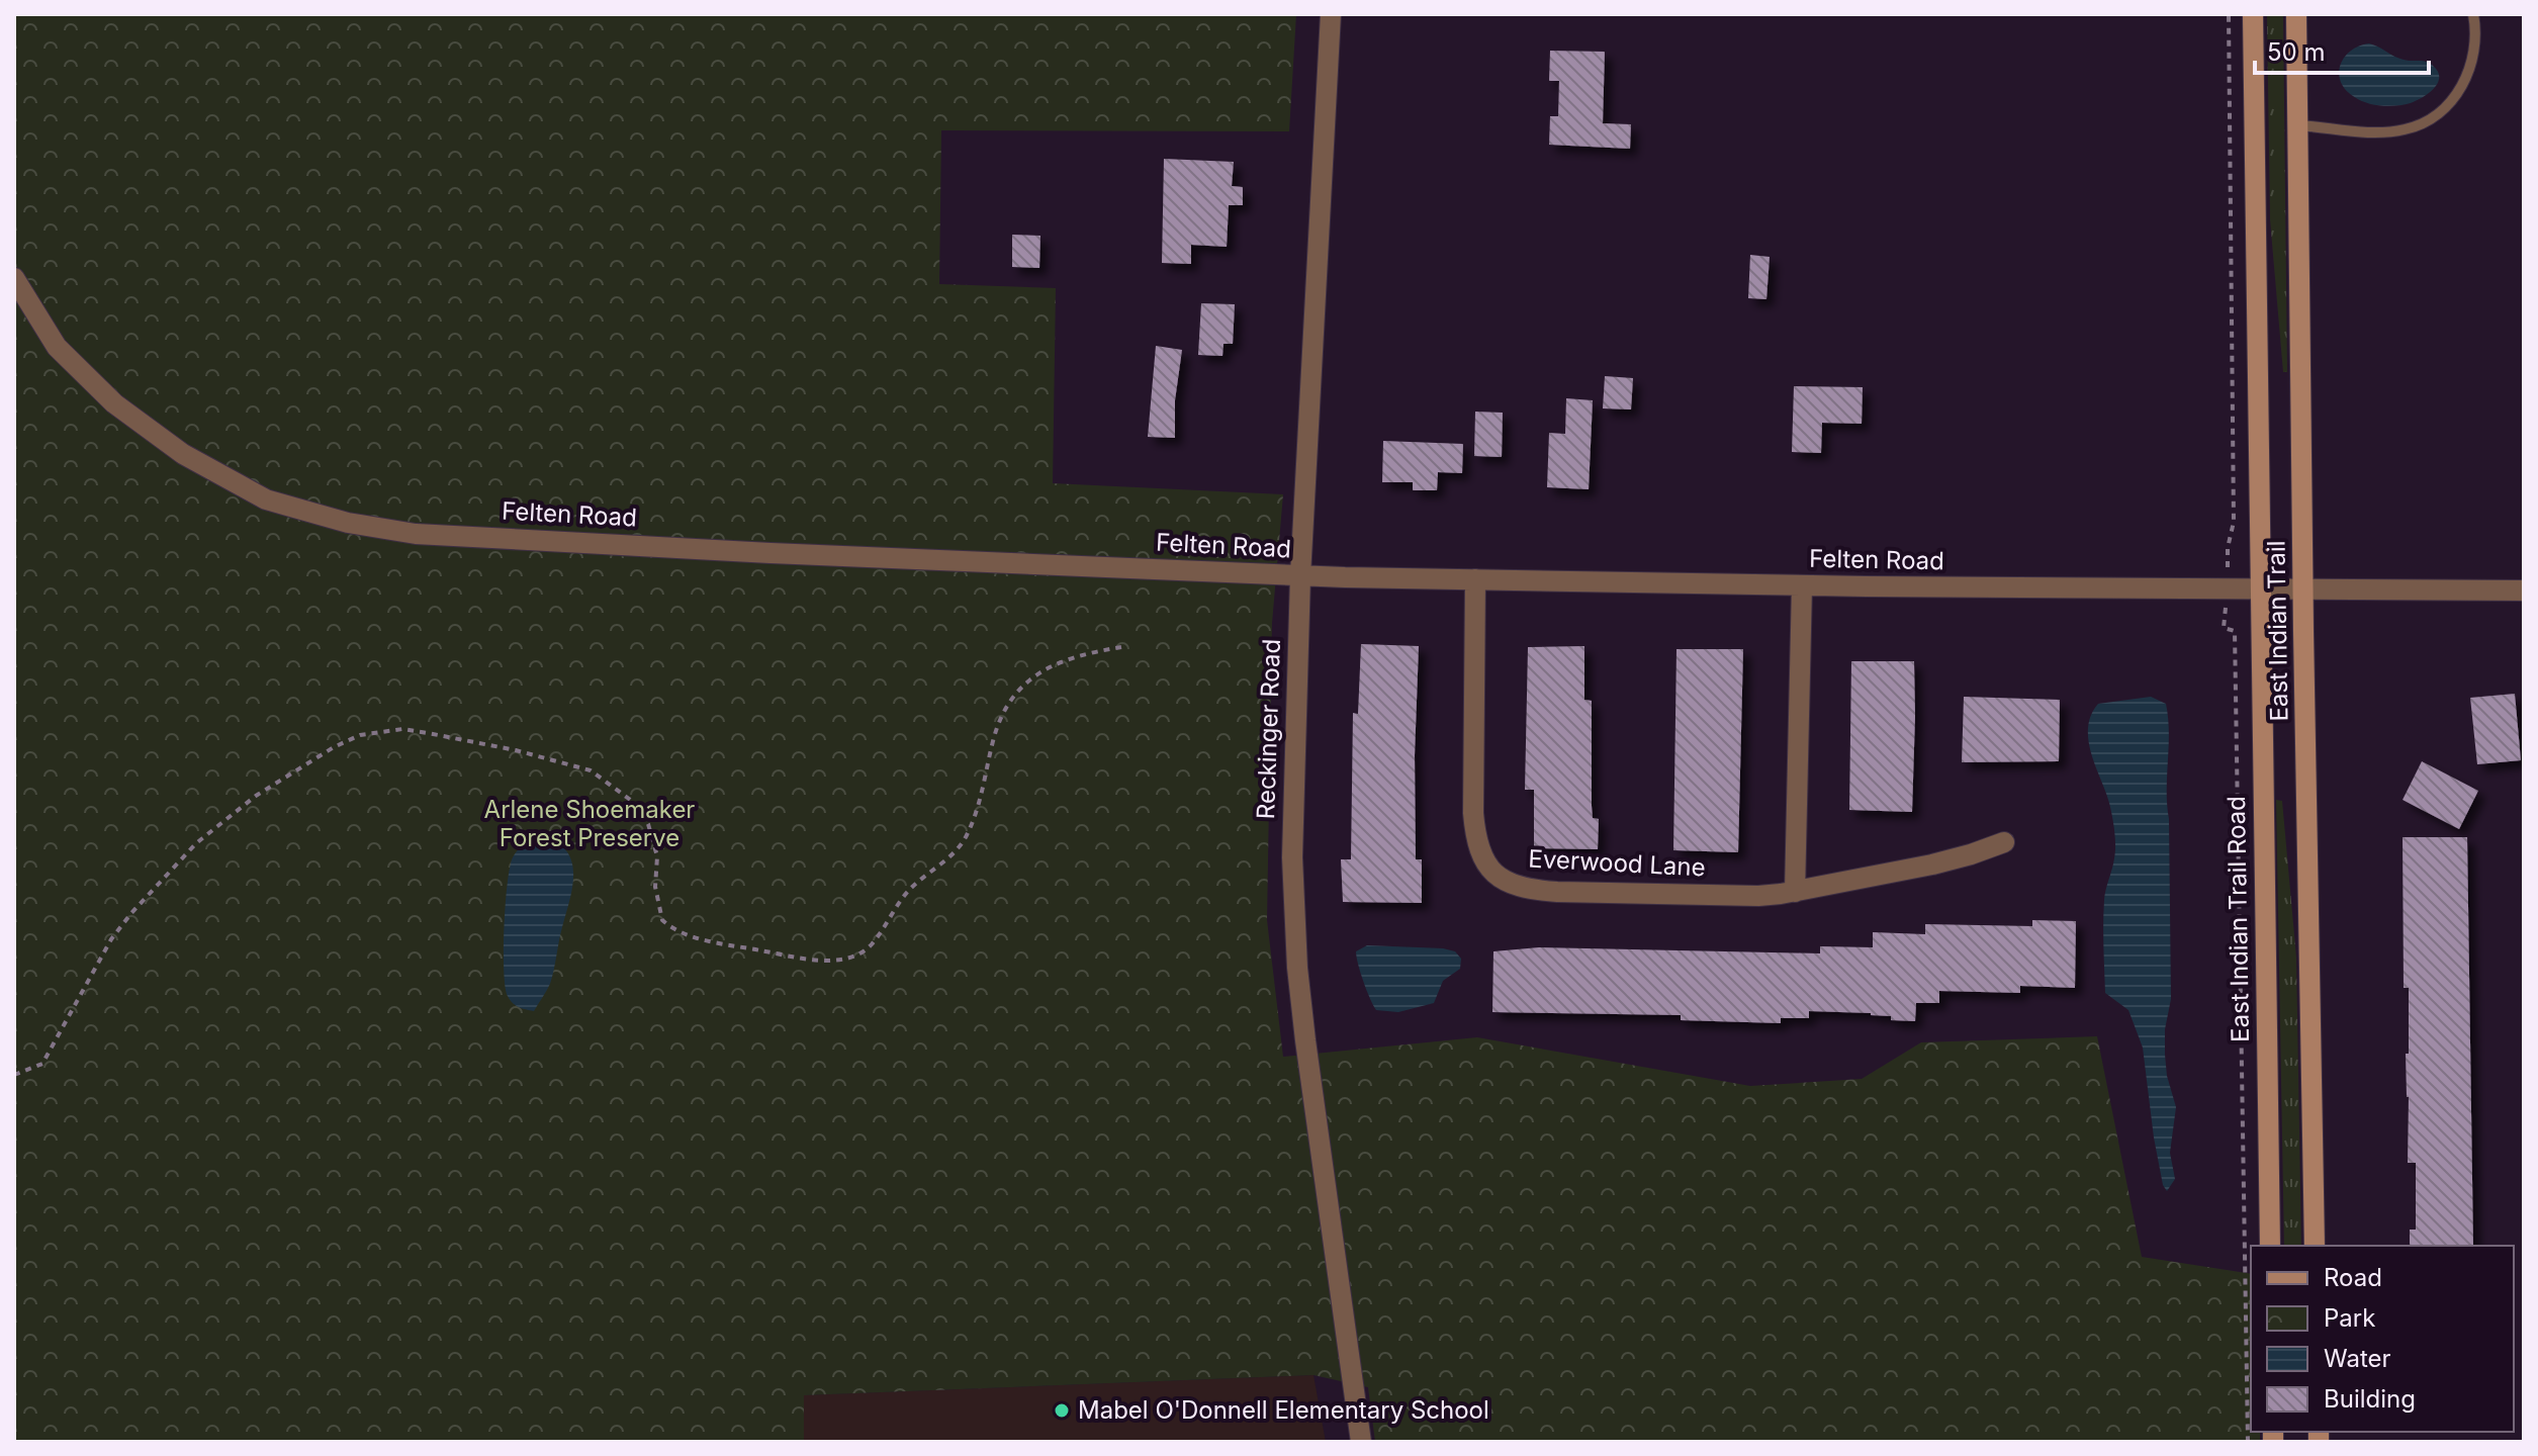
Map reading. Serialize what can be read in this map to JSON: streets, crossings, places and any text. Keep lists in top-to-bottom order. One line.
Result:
{"streets":{"main road":["East Indian Trail","East Indian Trail Road"],"street":["Felten Road","Reckinger Road","Everwood Lane"]},"crossings":[["Felten Road","East Indian Trail"],["Felten Road","Reckinger Road"],["Felten Road","Everwood Lane"],["Felten Road","East Indian Trail Road"],["East Indian Trail","East Indian Trail Road"]],"parks":["Arlene Shoemaker Forest Preserve"],"places":["Mabel O'Donnell Elementary School"],"legend":["Road","Park","Water","Building"],"scale_bar":"50 m"}
